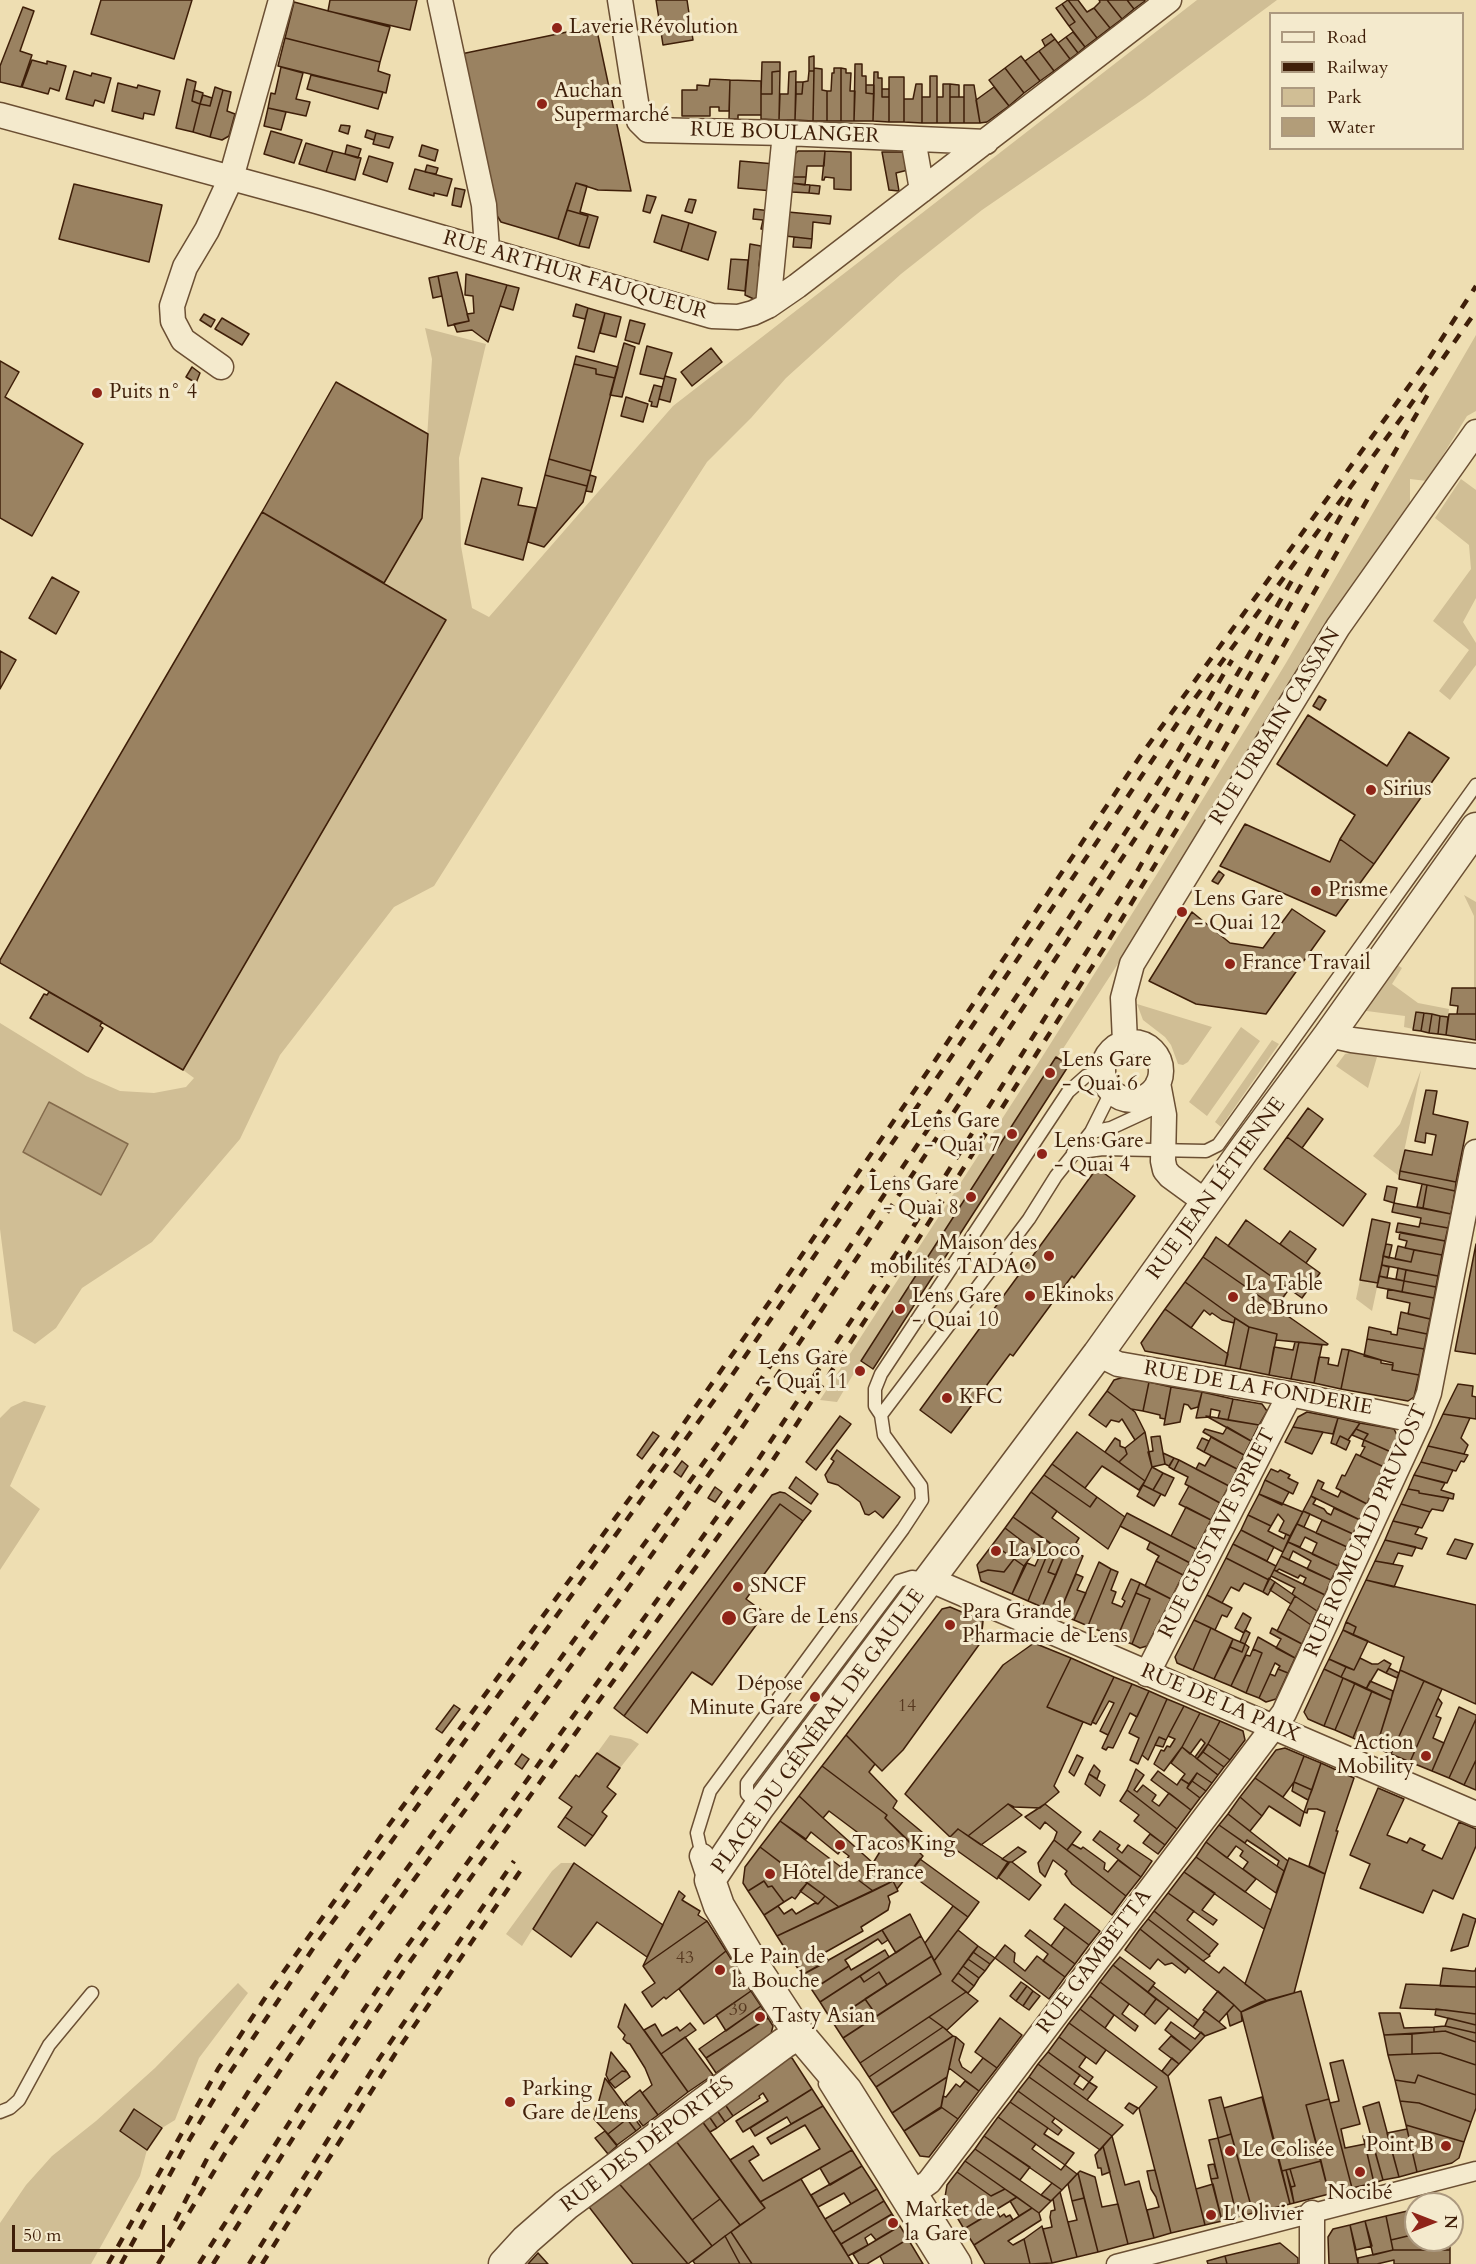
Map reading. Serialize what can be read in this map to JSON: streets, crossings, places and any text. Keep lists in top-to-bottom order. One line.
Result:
{"streets":{"street":["RUE BOULANGER","RUE ARTHUR FAUQUEUR","RUE URBAIN CASSAN","RUE JEAN LÉTIENNE","RUE DE LA FONDERIE","RUE ROMUALD PRUVOST","RUE GUSTAVE SPRIET","RUE DE LA PAIX","PLACE DU GÉNÉRAL DE GAULLE","RUE GAMBETTA","RUE DES DÉPORTÉS"]},"crossings":[["RUE BOULANGER","RUE ARTHUR FAUQUEUR"],["RUE JEAN LÉTIENNE","RUE DE LA FONDERIE"],["RUE JEAN LÉTIENNE","PLACE DU GÉNÉRAL DE GAULLE"],["RUE DE LA FONDERIE","RUE ROMUALD PRUVOST"],["RUE DE LA FONDERIE","RUE GUSTAVE SPRIET"],["RUE ROMUALD PRUVOST","RUE DE LA PAIX"],["RUE ROMUALD PRUVOST","RUE GAMBETTA"],["RUE GUSTAVE SPRIET","RUE DE LA PAIX"],["RUE DE LA PAIX","PLACE DU GÉNÉRAL DE GAULLE"],["RUE DE LA PAIX","RUE GAMBETTA"]],"places":["Laverie Révolution","Auchan Supermarché","Puits n° 4","Sirius","Prisme","Lens Gare - Quai 12","France Travail","Lens Gare - Quai 6","Lens Gare - Quai 7","Lens Gare - Quai 4","Lens Gare - Quai 8","Maison des mobilités TADAO","Ekinoks","La Table de Bruno","Lens Gare - Quai 10","Lens Gare - Quai 11","KFC","La Loco","SNCF","Gare de Lens","Para Grande Pharmacie de Lens","Dépose Minute Gare","Action Mobility","Tacos King","Hôtel de France","Le Pain de la Bouche","Tasty Asian","Parking Gare de Lens","Point B","Le Colisée","Nocibé","L'Olivier","Market de la Gare"],"house_numbers":["14","43","39"],"legend":["Road","Railway","Park","Water"],"scale_bar":"50 m","north":"right"}
